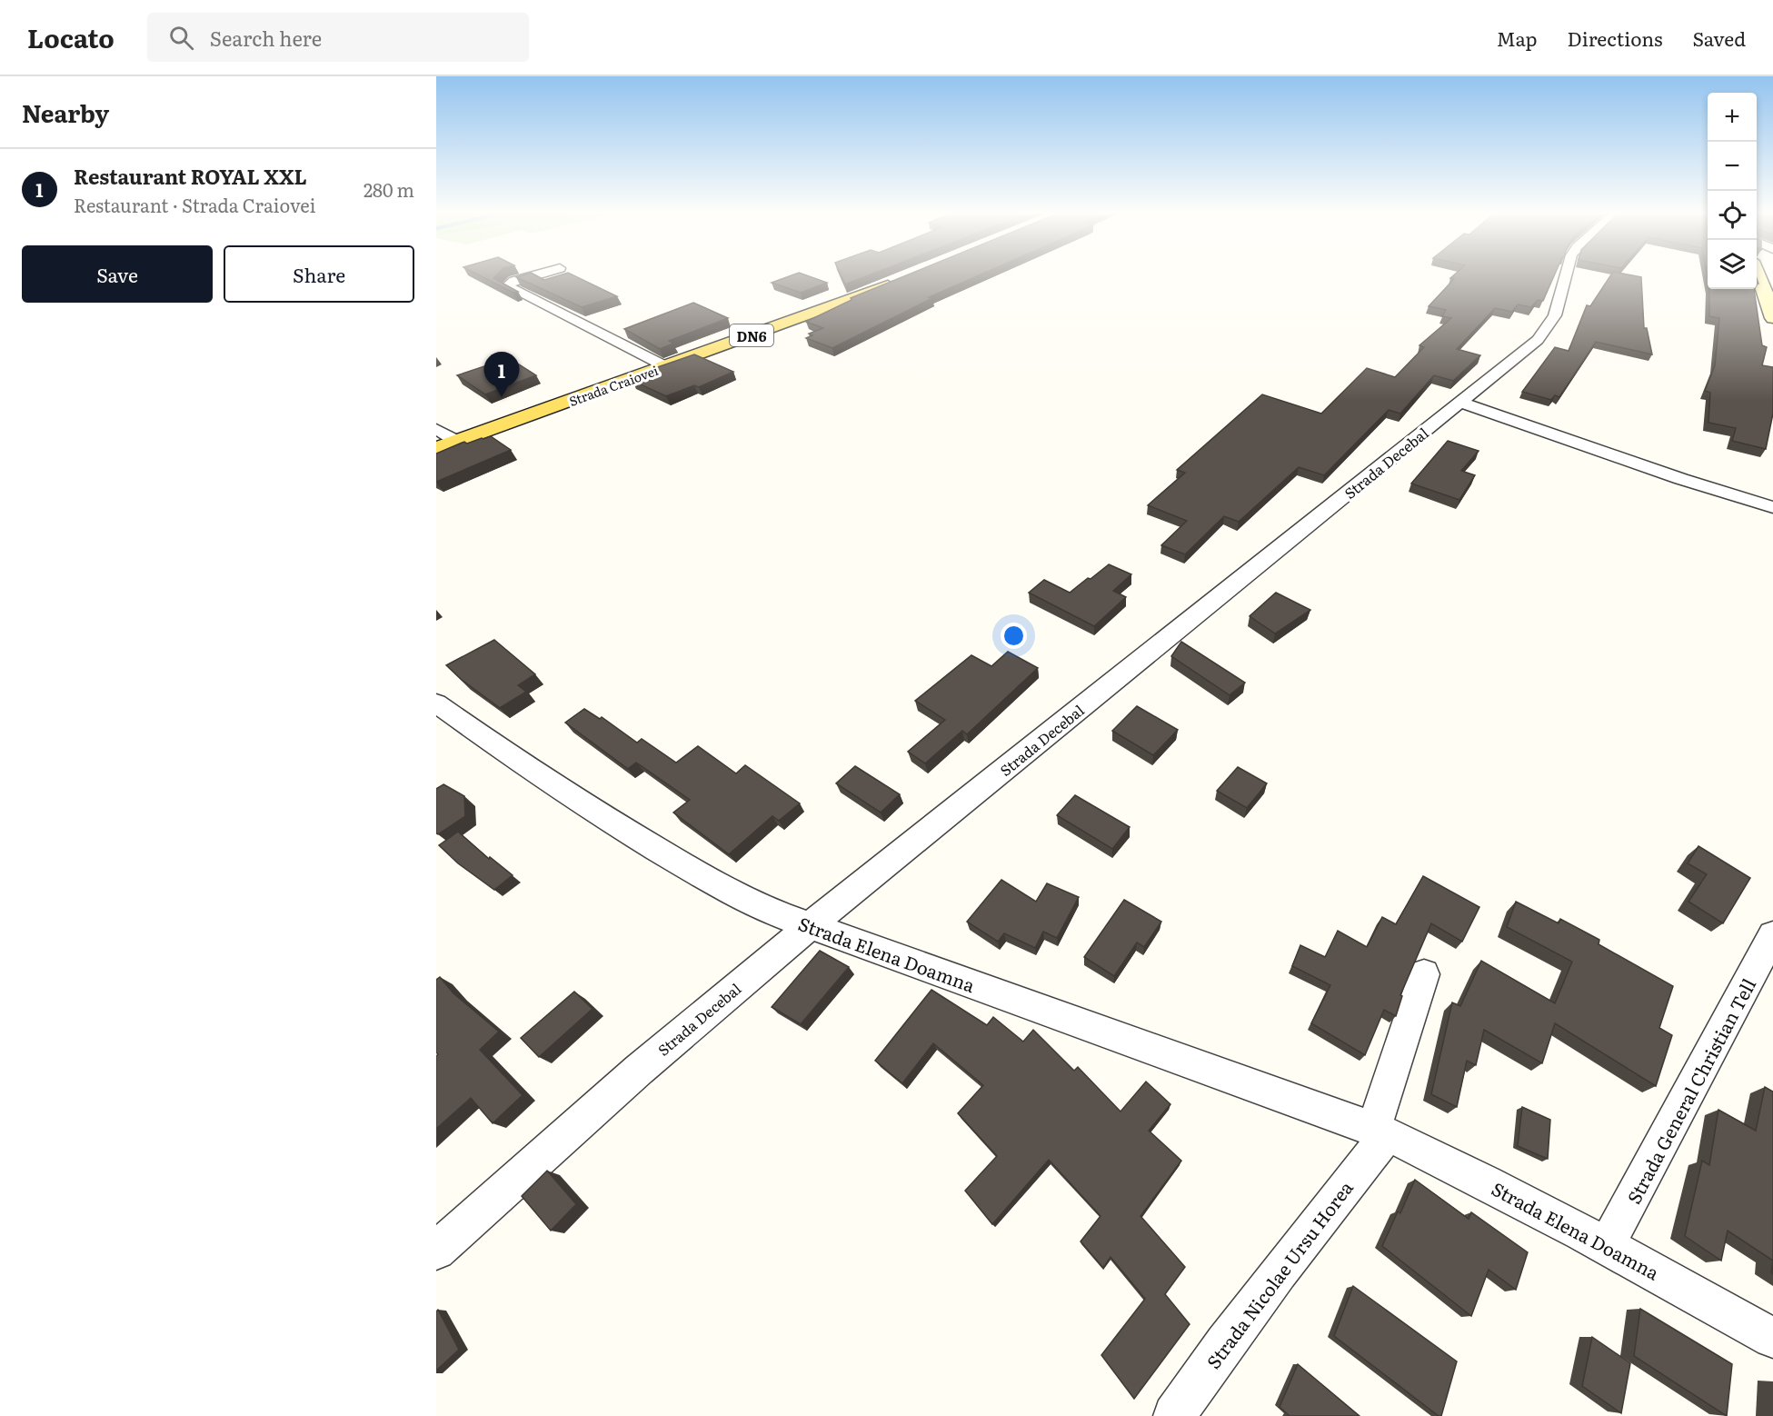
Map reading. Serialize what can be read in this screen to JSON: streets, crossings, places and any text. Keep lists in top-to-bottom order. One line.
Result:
{"streets":{"main road":["DN6","Strada Craiovei"],"street":["Strada Decebal","Strada Elena Doamna","Strada General Christian Tell","Strada Nicolae Ursu Horea"]},"crossings":[["Strada Decebal","Strada Elena Doamna"],["Strada Elena Doamna","Strada General Christian Tell"],["Strada Elena Doamna","Strada Nicolae Ursu Horea"]],"page":{"header":"Locato","search":"Search here","nav":["Map","Directions","Saved"],"heading":"Nearby","map_buttons":["+","−"],"list":[{"mark":"1","name":"Restaurant ROYAL XXL","note":"Restaurant · Strada Craiovei","value":"280 m"}],"buttons":["Save","Share"],"pins":"1"}}
